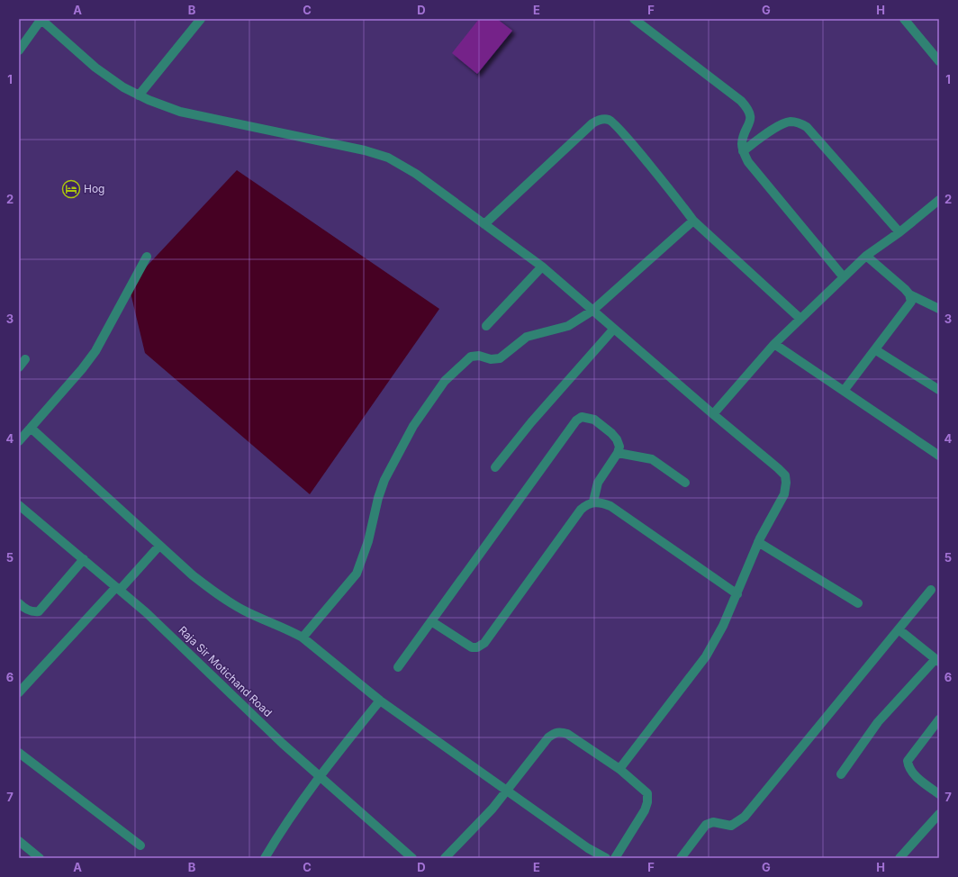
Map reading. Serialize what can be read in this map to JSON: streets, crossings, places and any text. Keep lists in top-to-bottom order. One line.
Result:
{"streets":{"street":["Raja Sir Motichand Road"]},"places":{"hotel":["Hog"]},"grid":{"columns":["A","B","C","D","E","F","G","H"],"rows":["1","2","3","4","5","6","7"]}}
